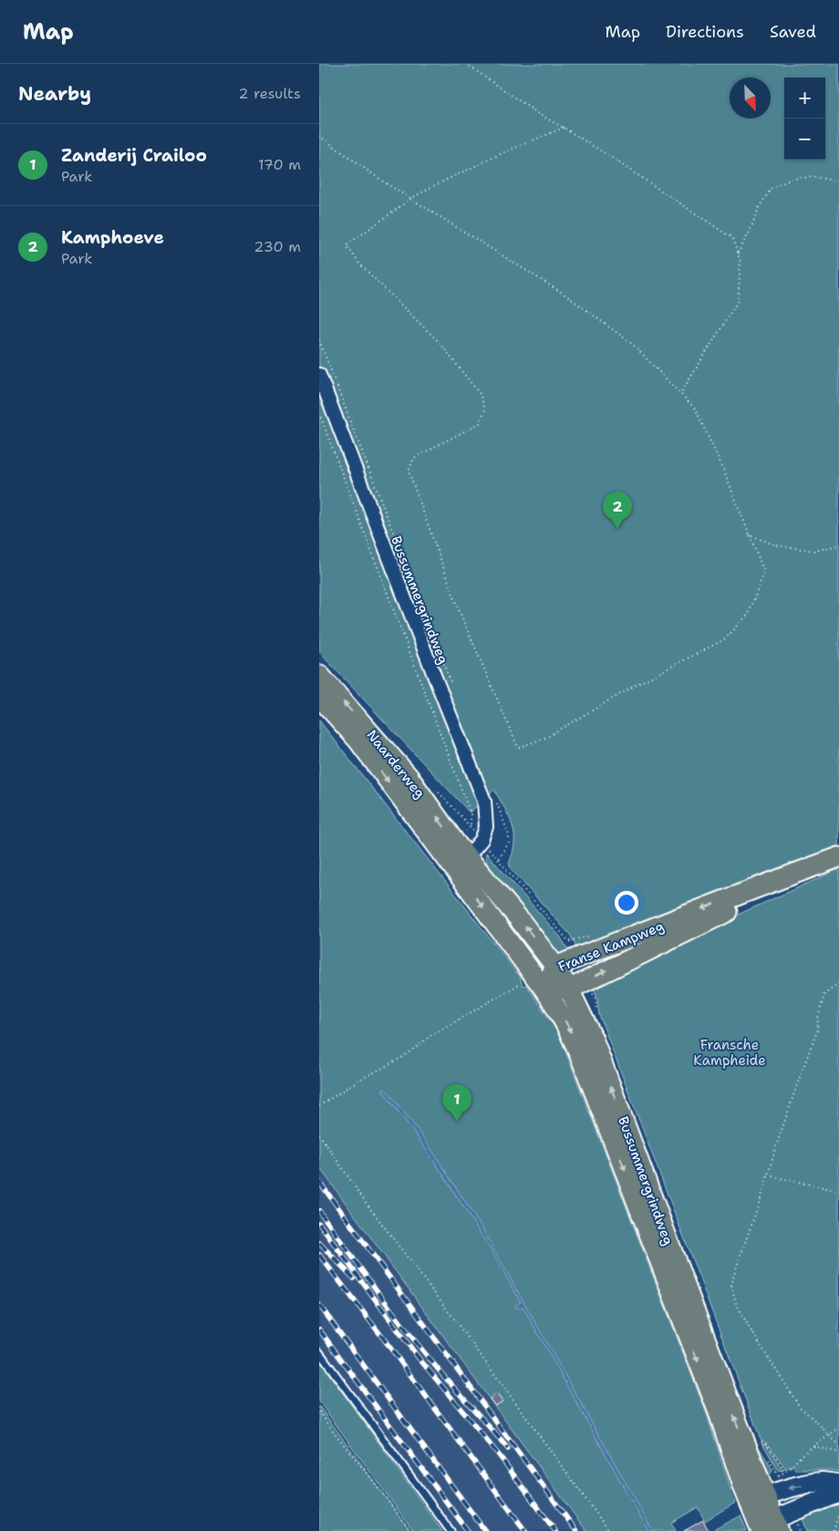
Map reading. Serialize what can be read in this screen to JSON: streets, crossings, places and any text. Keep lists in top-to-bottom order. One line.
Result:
{"streets":{"main road":["Bussummergrindweg","Naarderweg","Franse Kampweg"]},"crossings":[["Bussummergrindweg","Naarderweg"],["Bussummergrindweg","Franse Kampweg"]],"parks":["Fransche Kampheide"],"north":"bottom right","page":{"header":"Map","nav":["Map","Directions","Saved"],"heading":["Nearby","2 results"],"map_buttons":["+","−"],"list":[{"mark":"1","name":"Zanderij Crailoo","note":"Park","value":"170 m"},{"mark":"2","name":"Kamphoeve","note":"Park","value":"230 m"}],"pins":["2","1"]}}
